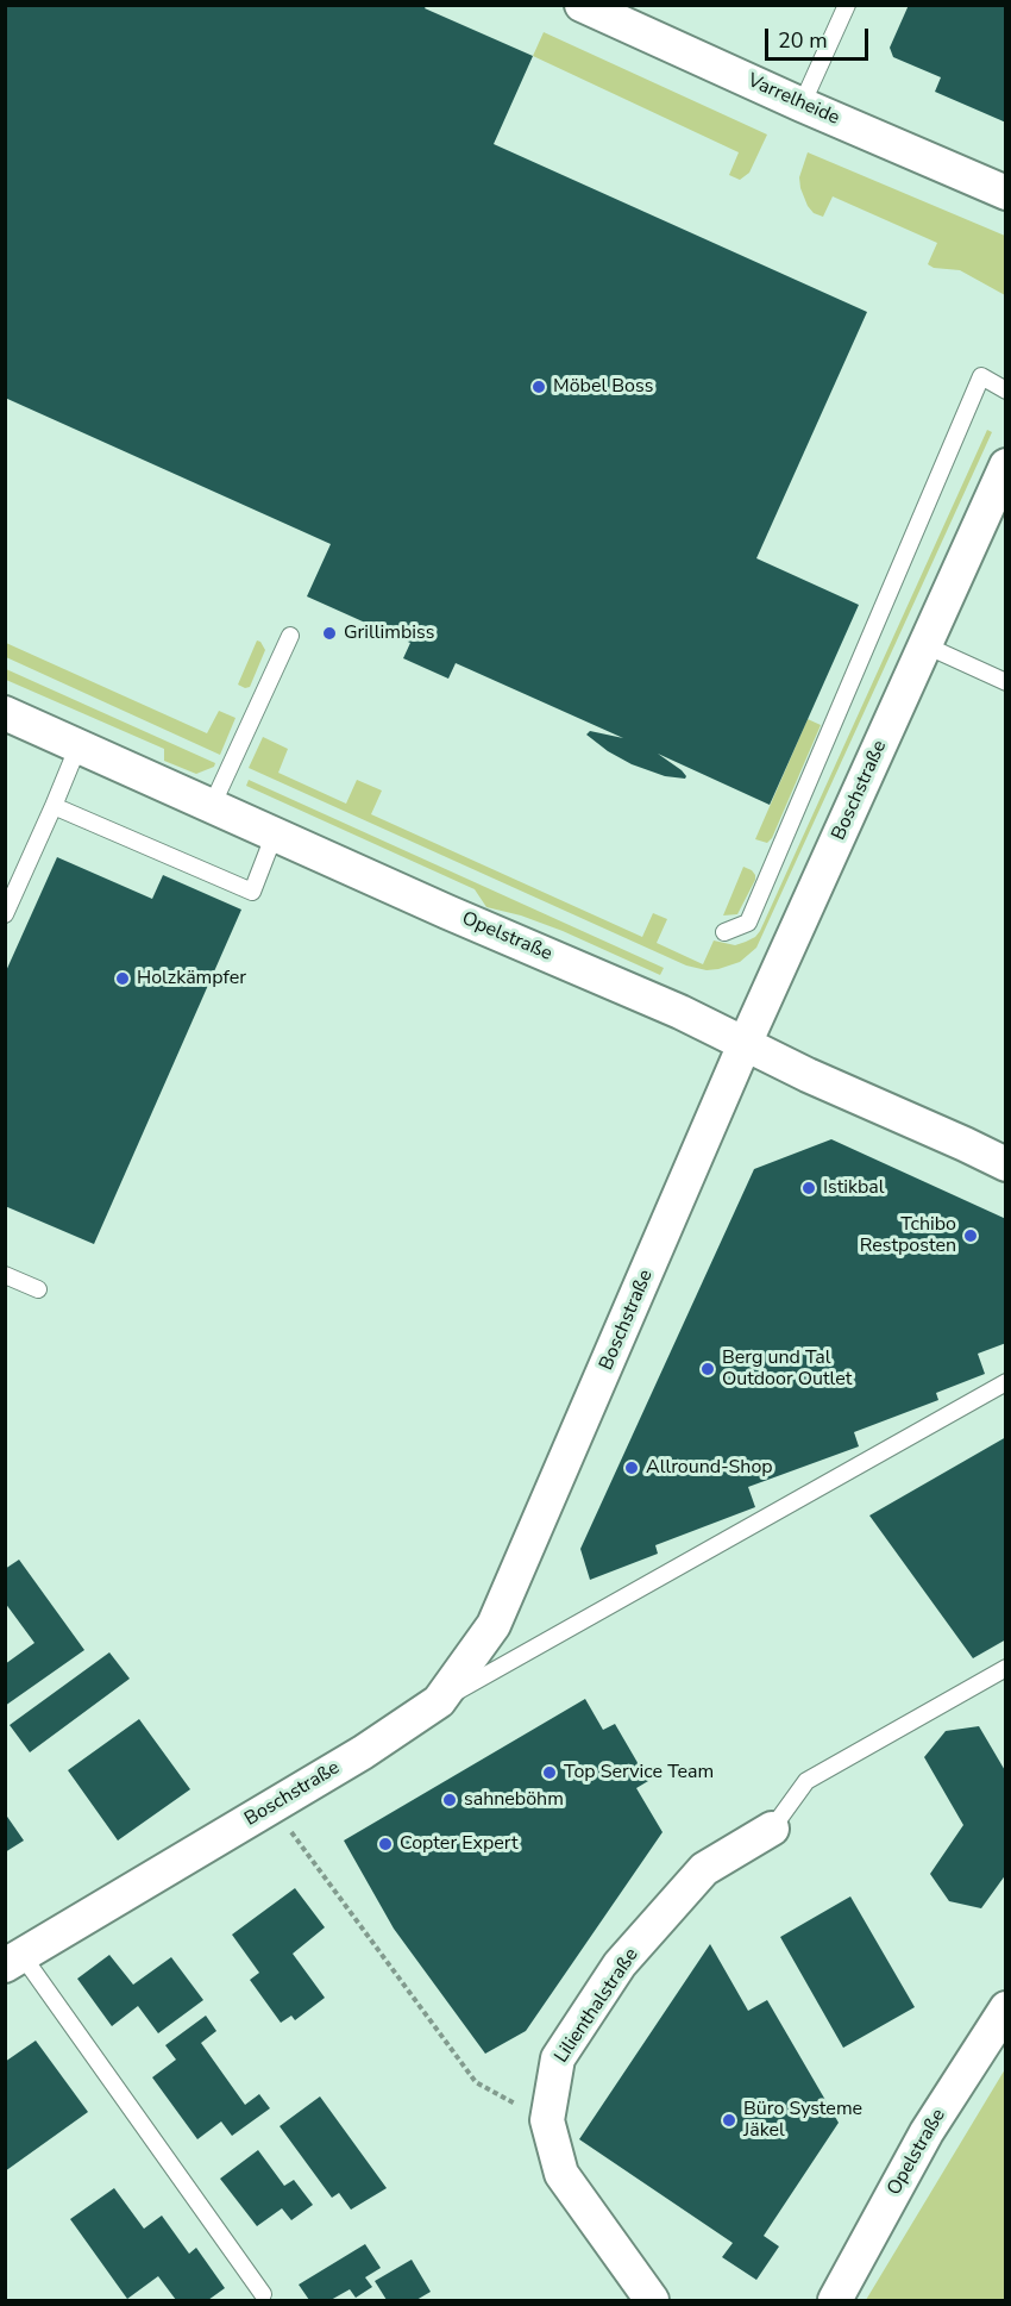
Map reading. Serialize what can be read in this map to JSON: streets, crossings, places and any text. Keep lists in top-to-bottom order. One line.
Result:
{"streets":{"street":["Varrelheide","Boschstraße","Opelstraße","Lilienthalstraße"]},"crossings":[["Boschstraße","Opelstraße"]],"places":["Möbel Boss","Grillimbiss","Holzkämpfer","Istikbal","Tchibo Restposten","Berg und Tal Outdoor Outlet","Allround-Shop","Top Service Team","sahneböhm","Copter Expert","Büro Systeme Jäkel"],"scale_bar":"20 m"}
